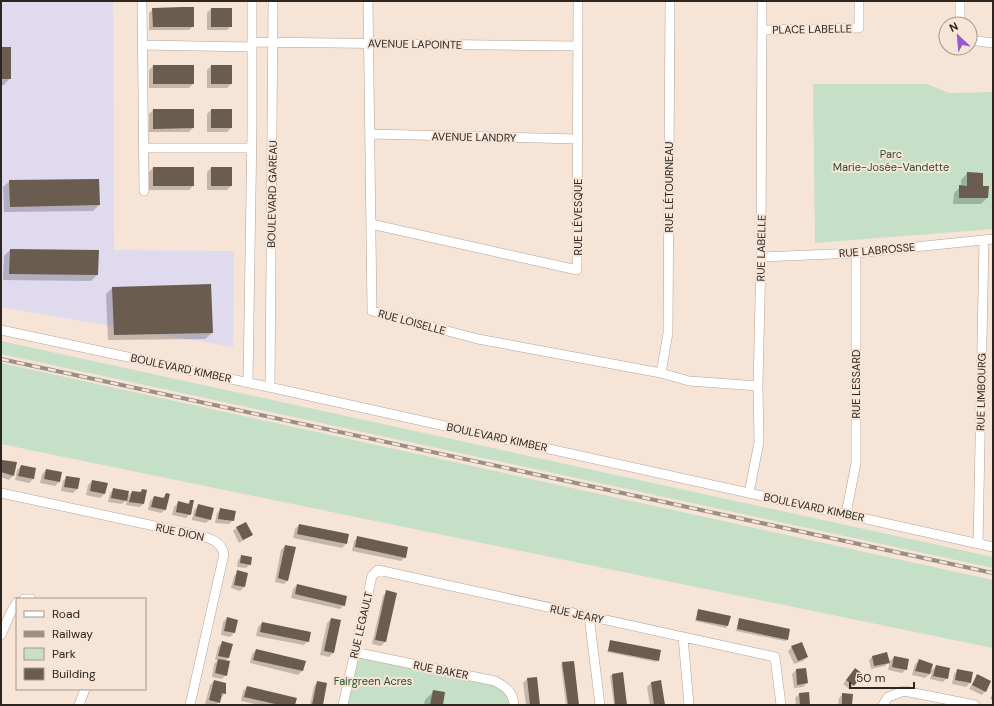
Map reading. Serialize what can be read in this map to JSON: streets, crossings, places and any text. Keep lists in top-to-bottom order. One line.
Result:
{"streets":{"street":["PLACE LABELLE","AVENUE LAPOINTE","AVENUE LANDRY","RUE LÉTOURNEAU","BOULEVARD GAREAU","RUE LÉVESQUE","RUE LABELLE","RUE LABROSSE","RUE LOISELLE","BOULEVARD KIMBER","RUE LESSARD","RUE LIMBOURG","RUE DION","RUE JEARY","RUE LEGAULT","RUE BAKER"]},"crossings":[["PLACE LABELLE","RUE LABELLE"],["AVENUE LAPOINTE","BOULEVARD GAREAU"],["AVENUE LAPOINTE","RUE LÉVESQUE"],["AVENUE LAPOINTE","RUE LOISELLE"],["AVENUE LANDRY","RUE LÉVESQUE"],["AVENUE LANDRY","RUE LOISELLE"],["RUE LÉTOURNEAU","RUE LOISELLE"],["BOULEVARD GAREAU","BOULEVARD KIMBER"],["RUE LÉVESQUE","RUE LOISELLE"],["RUE LABELLE","RUE LABROSSE"],["RUE LABELLE","RUE LOISELLE"],["RUE LABELLE","BOULEVARD KIMBER"],["RUE LABROSSE","RUE LESSARD"],["RUE LABROSSE","RUE LIMBOURG"],["BOULEVARD KIMBER","RUE LESSARD"],["BOULEVARD KIMBER","RUE LIMBOURG"],["RUE JEARY","RUE LEGAULT"],["RUE LEGAULT","RUE BAKER"]],"parks":["Parc Marie-Josée-Vandette","Fairgreen Acres"],"legend":["Road","Railway","Park","Building"],"scale_bar":"50 m","north":"top left"}
